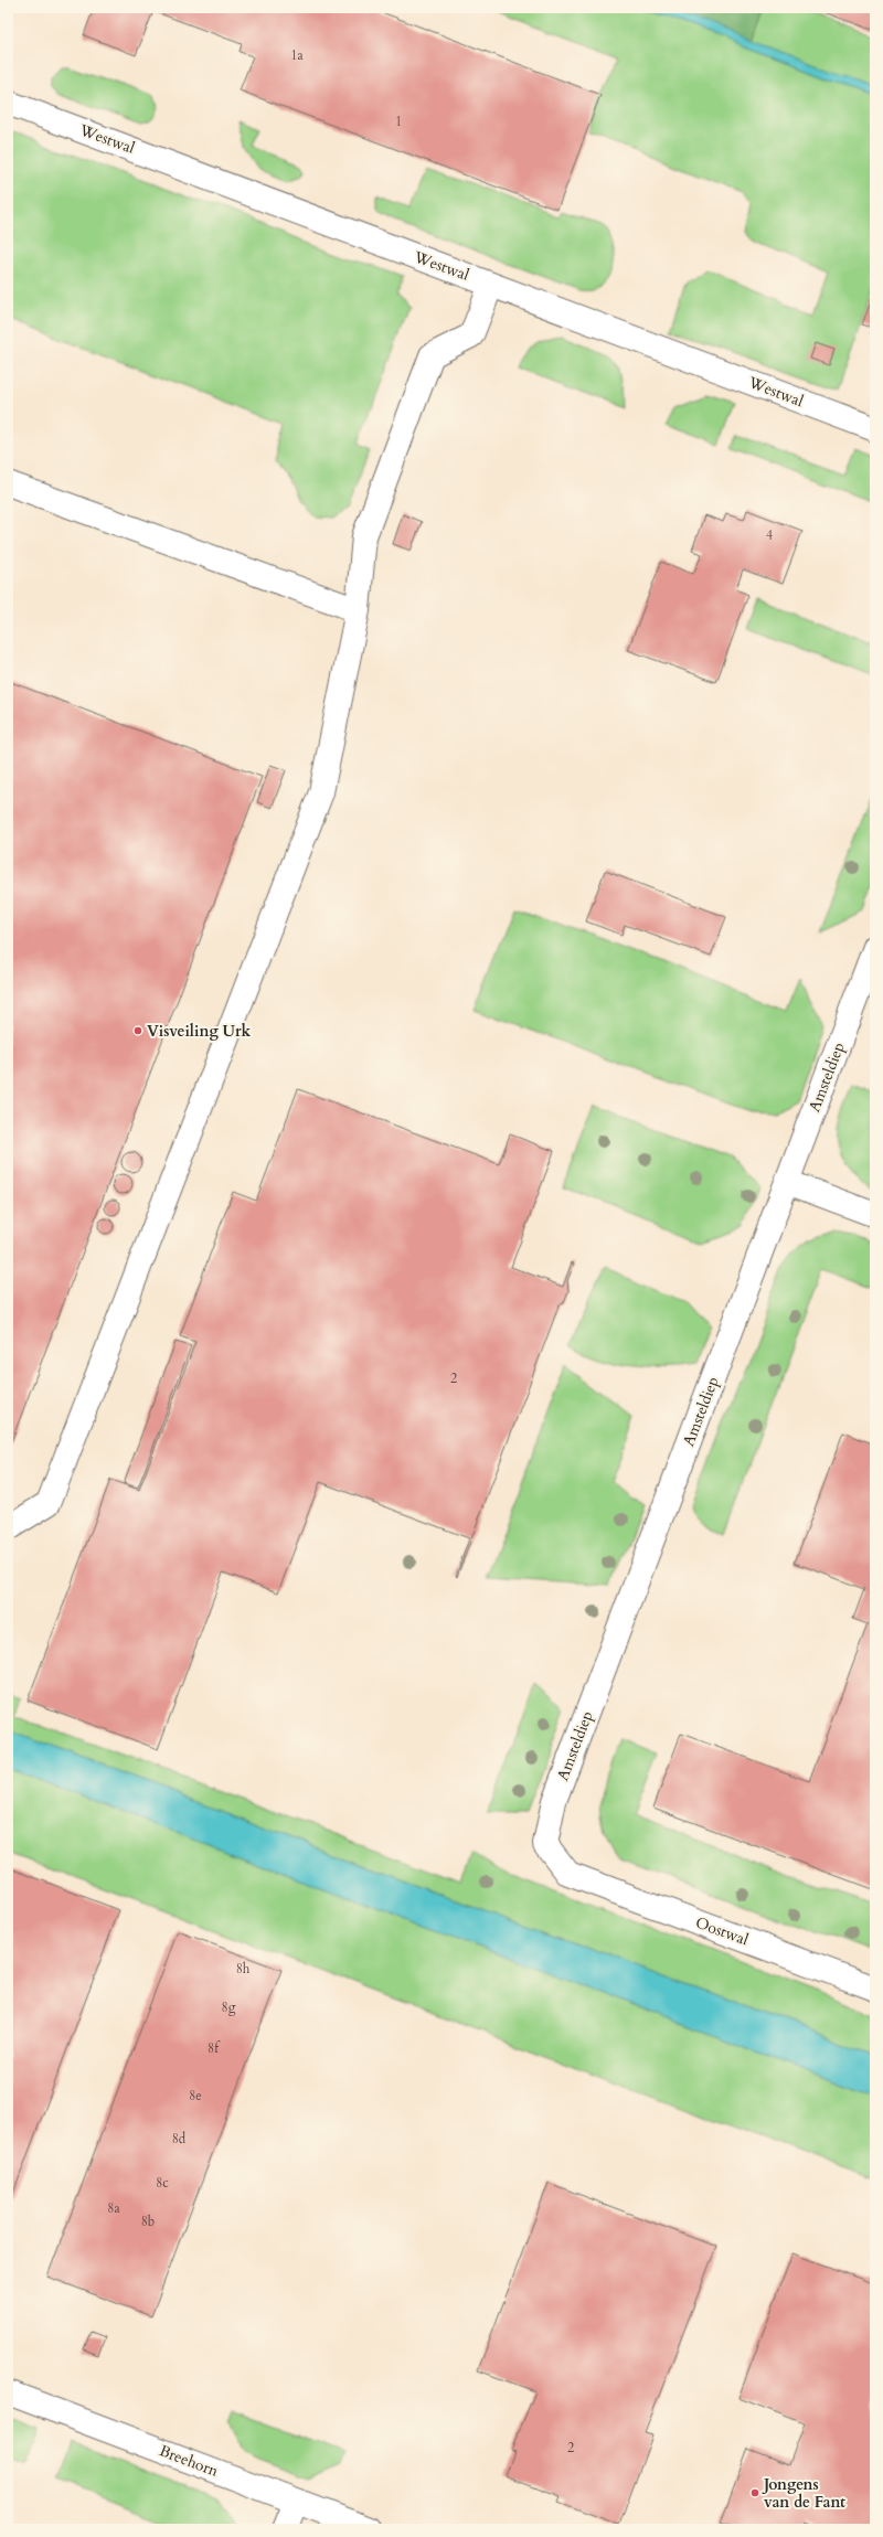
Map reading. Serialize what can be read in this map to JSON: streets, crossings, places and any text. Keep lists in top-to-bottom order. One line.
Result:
{"streets":{"street":["Westwal","Amsteldiep","Oostwal","Breehorn"]},"crossings":[["Amsteldiep","Oostwal"]],"places":["Visveiling Urk","Jongens van de Fant"],"house_numbers":["1a","1","4","2","8h","8g","8f","8e","8d","8c","8a","8b","2"]}
